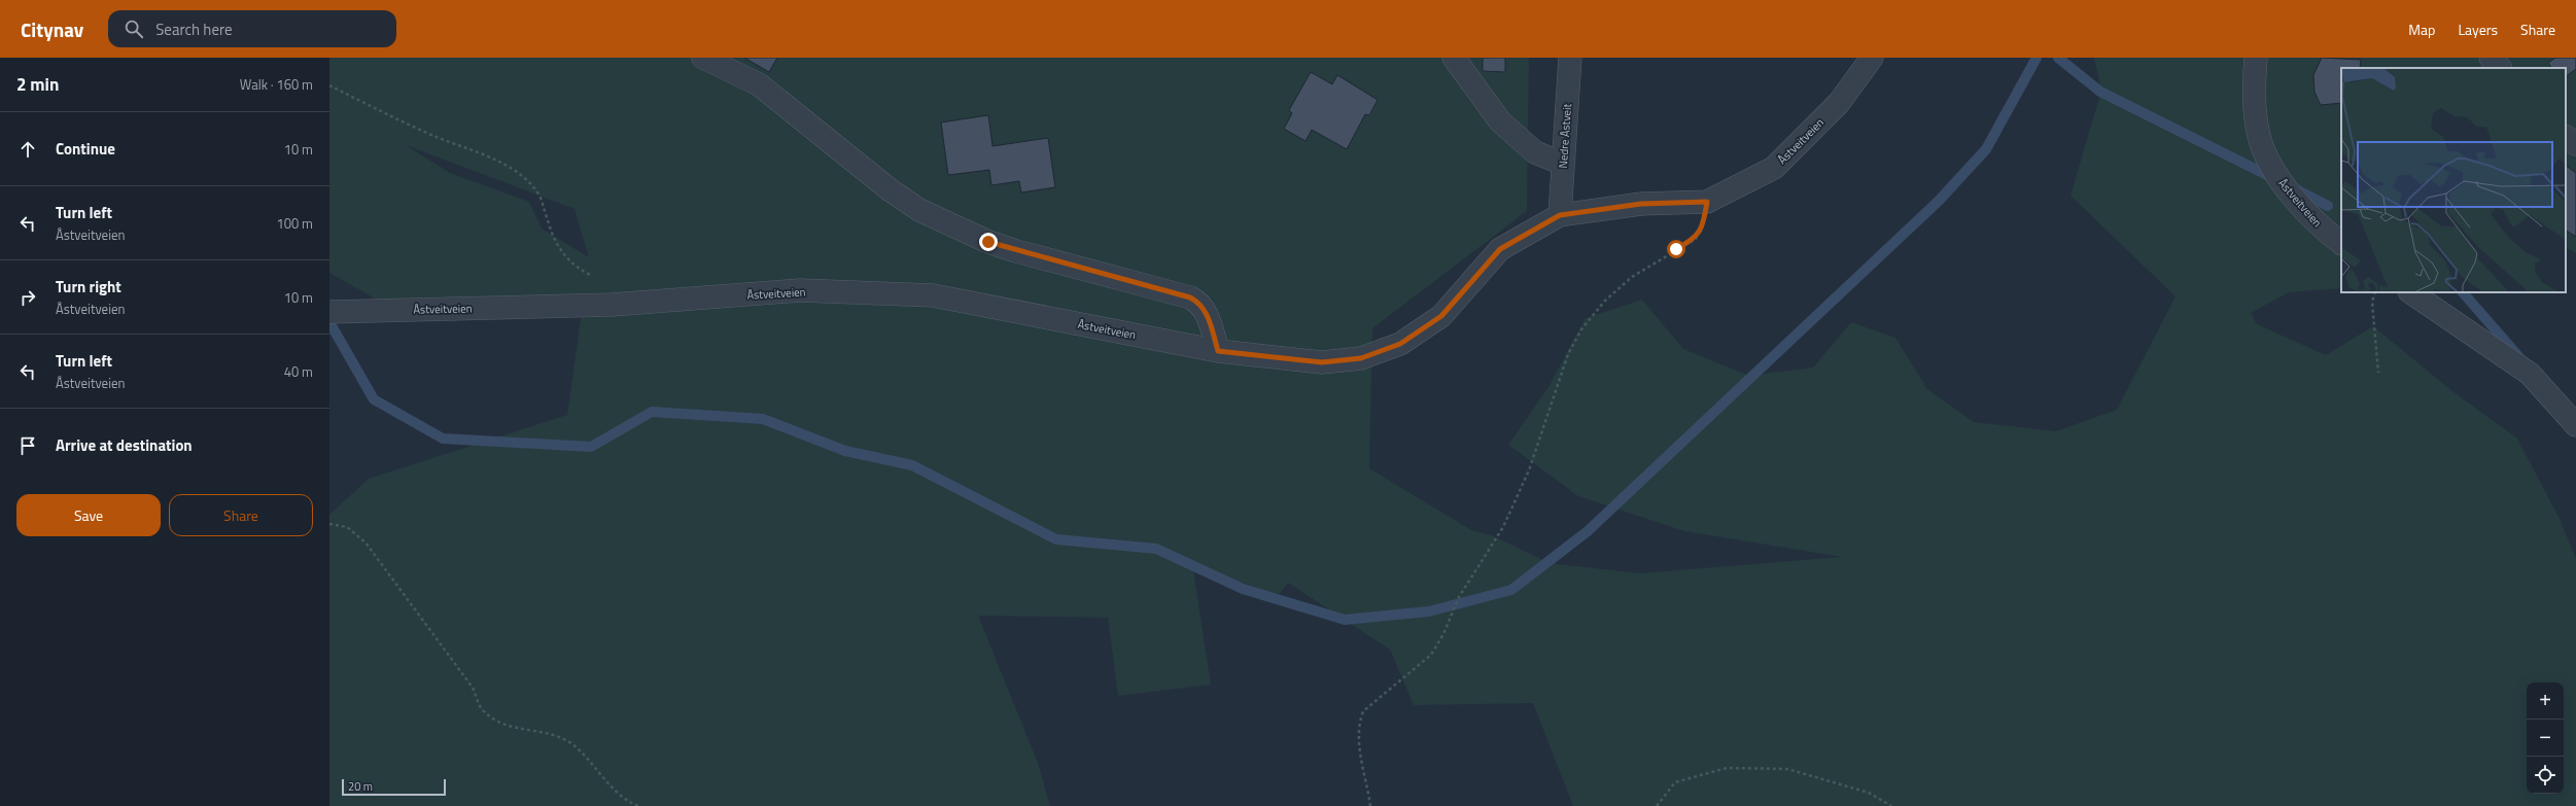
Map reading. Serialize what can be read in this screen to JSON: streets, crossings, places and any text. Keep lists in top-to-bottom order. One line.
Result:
{"streets":{"street":["Nedre Åstveit","Åstveitveien"]},"crossings":[["Nedre Åstveit","Åstveitveien"]],"scale_bar":"20 m","page":{"header":"Citynav","search":"Search here","nav":["Map","Layers","Share"],"heading":["2 min","Walk · 160 m"],"list":[["Continue","10 m"],["Turn left","Åstveitveien","100 m"],["Turn right","Åstveitveien","10 m"],["Turn left","Åstveitveien","40 m"],"Arrive at destination"],"buttons":["Save","Share"],"map_buttons":["+","−"],"scale":"20 m"}}
